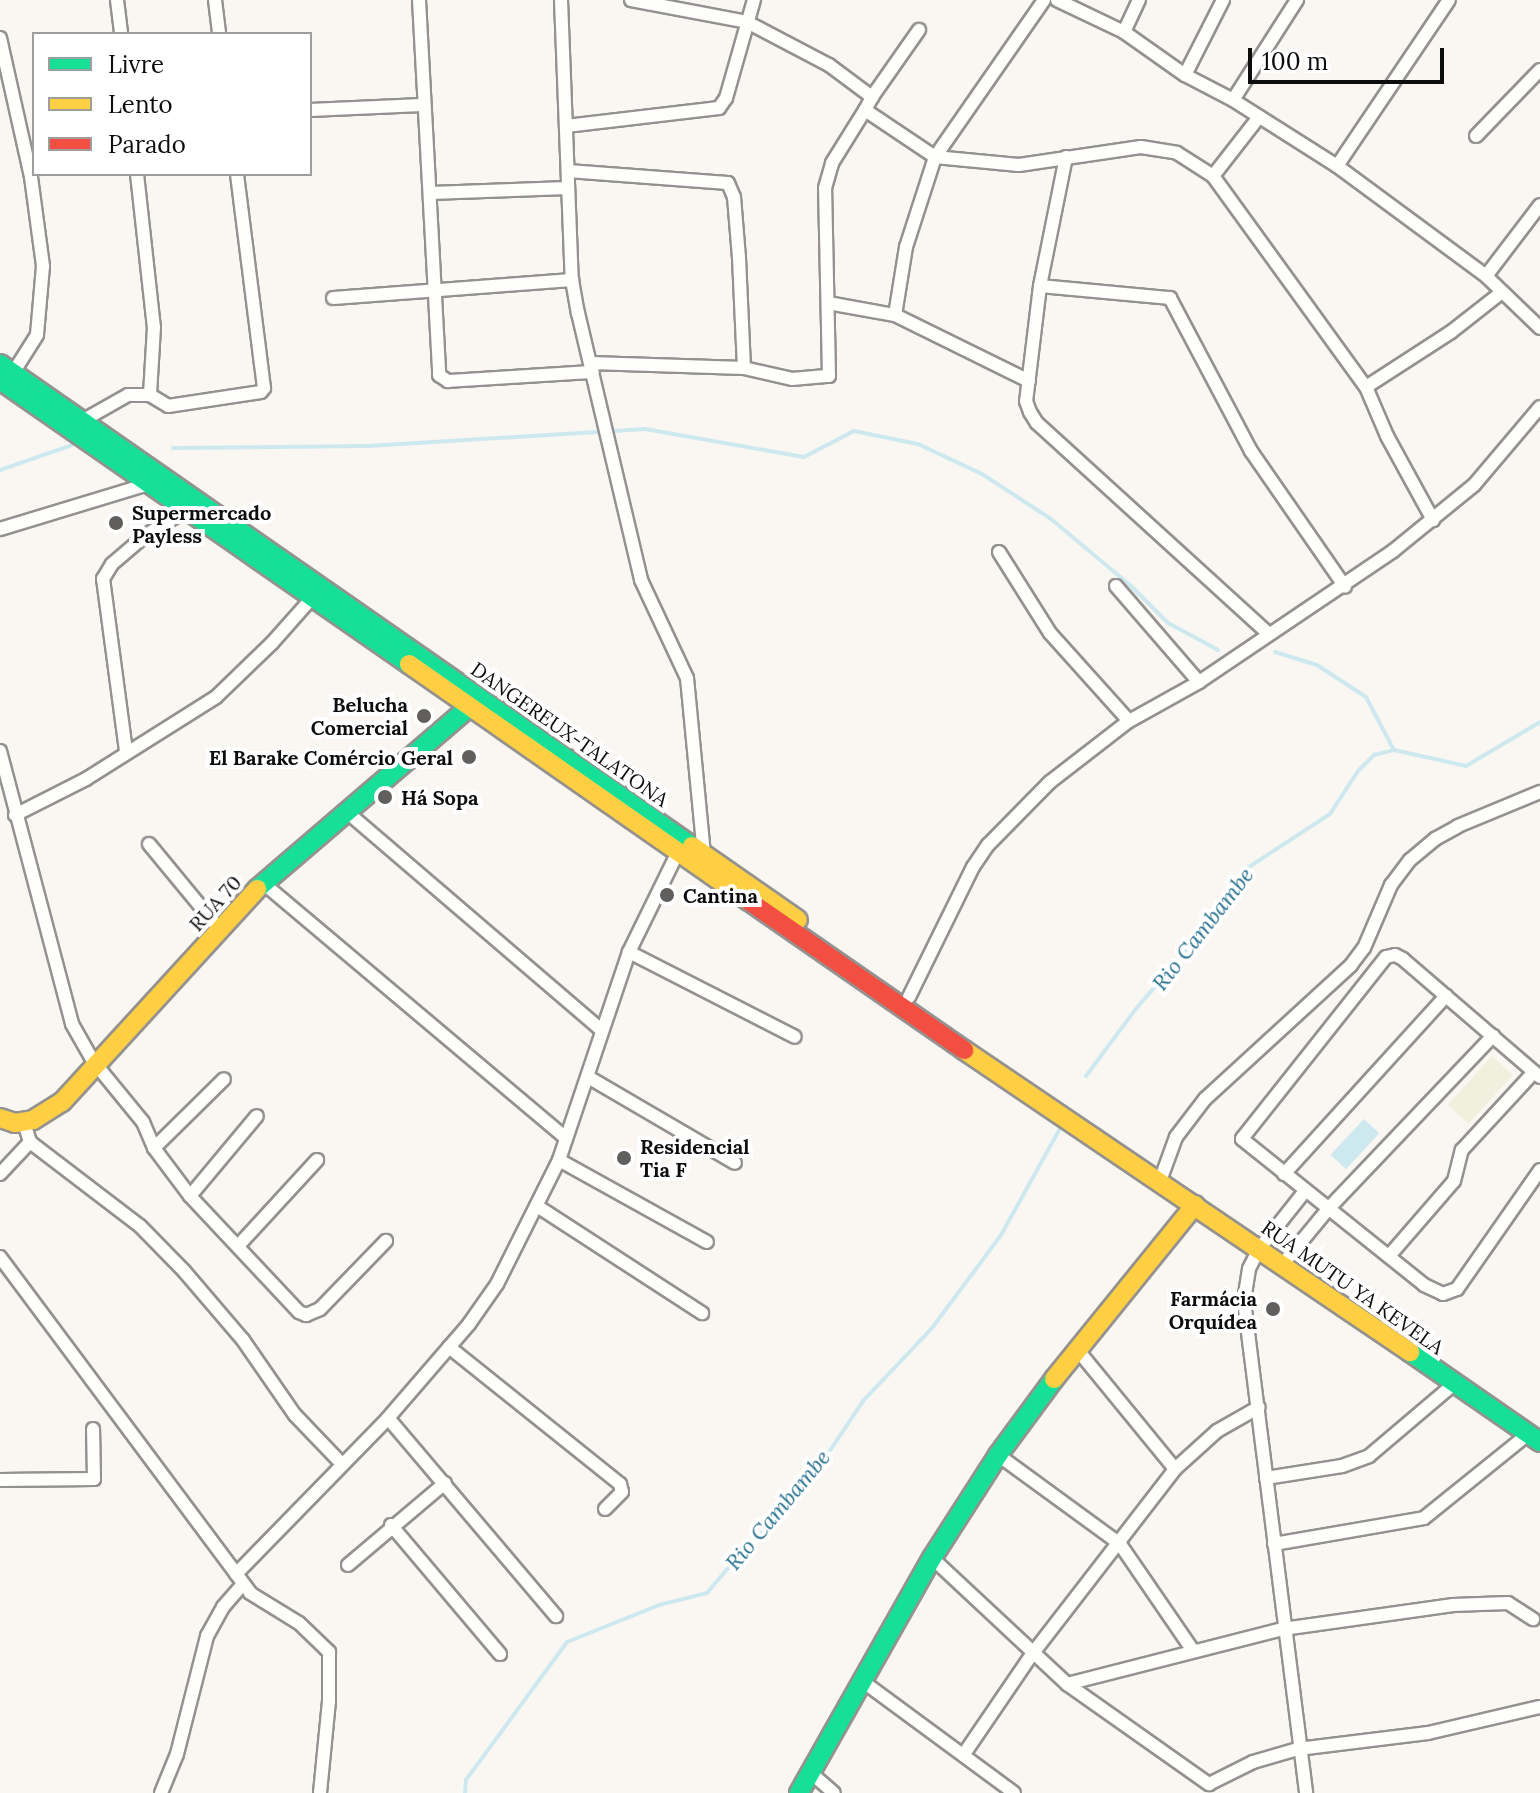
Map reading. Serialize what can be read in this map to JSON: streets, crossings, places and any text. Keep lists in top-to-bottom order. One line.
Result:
{"streets":{"main road":["DANGEREUX-TALATONA","RUA 70","RUA MUTU YA KEVELA"]},"crossings":[["DANGEREUX-TALATONA","RUA 70"],["DANGEREUX-TALATONA","RUA MUTU YA KEVELA"]],"water":["Rio Cambambe"],"places":["Supermercado Payless","Belucha Comercial","El Barake Comércio Geral","Há Sopa","Cantina","Residencial Tia F","Farmácia Orquídea"],"legend":["Livre","Lento","Parado"],"scale_bar":"100 m"}
